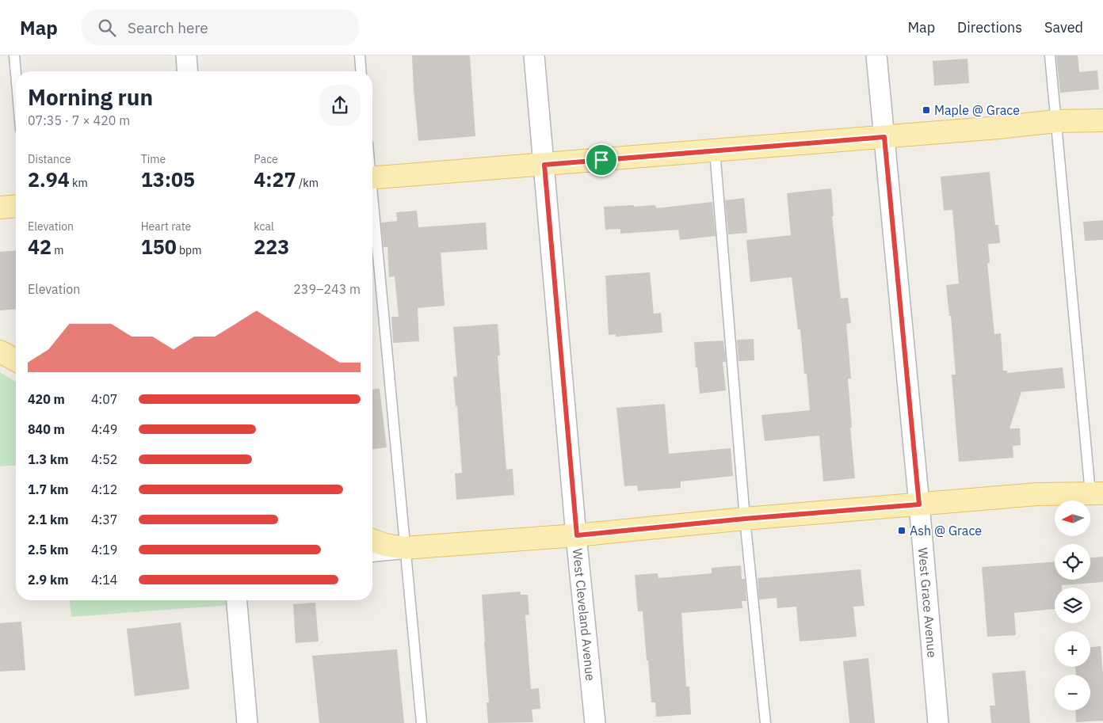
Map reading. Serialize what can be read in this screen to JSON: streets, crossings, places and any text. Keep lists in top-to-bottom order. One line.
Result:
{"streets":{"street":["West Grace Avenue","West Cleveland Avenue"]},"places":{"transit":["Maple @ Grace","Ash @ Grace"]},"north":"left","page":{"header":"Map","search":"Search here","nav":["Map","Directions","Saved"],"heading":["Morning run","07:35 · 7 × 420 m"],"stats":[["Distance","2.94 km"],["Time","13:05"],["Pace","4:27 /km"],["Elevation","42 m"],["Heart rate","150 bpm"],["kcal","223"]],"chart":["Elevation","239–243 m"],"list":[{"name":"420 m","note":"4:07"},{"name":"840 m","note":"4:49"},{"name":"1.3 km","note":"4:52"},{"name":"1.7 km","note":"4:12"},{"name":"2.1 km","note":"4:37"},{"name":"2.5 km","note":"4:19"},{"name":"2.9 km","note":"4:14"}],"map_buttons":["+","−"]}}
